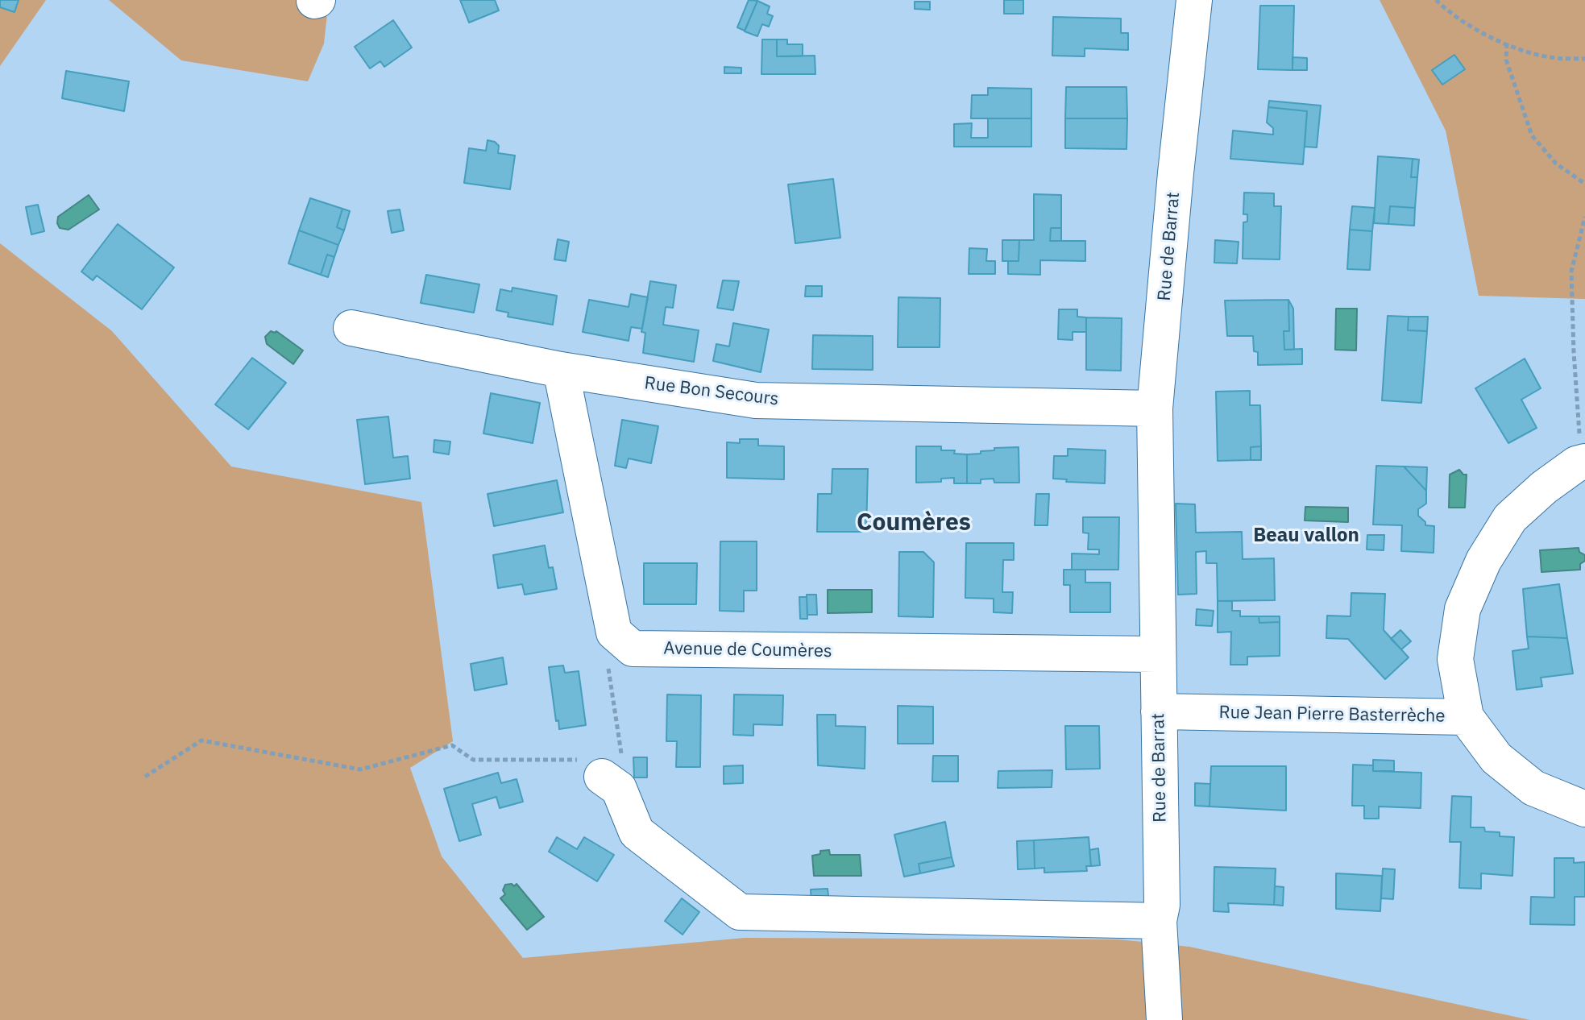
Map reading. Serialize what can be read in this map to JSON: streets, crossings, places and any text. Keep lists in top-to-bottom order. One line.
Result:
{"streets":{"street":["Rue de Barrat","Rue Bon Secours","Avenue de Coumères","Rue Jean Pierre Basterrèche"]},"crossings":[["Rue de Barrat","Rue Bon Secours"],["Rue de Barrat","Avenue de Coumères"],["Rue de Barrat","Rue Jean Pierre Basterrèche"]],"districts":["Coumères","Beau vallon"]}
